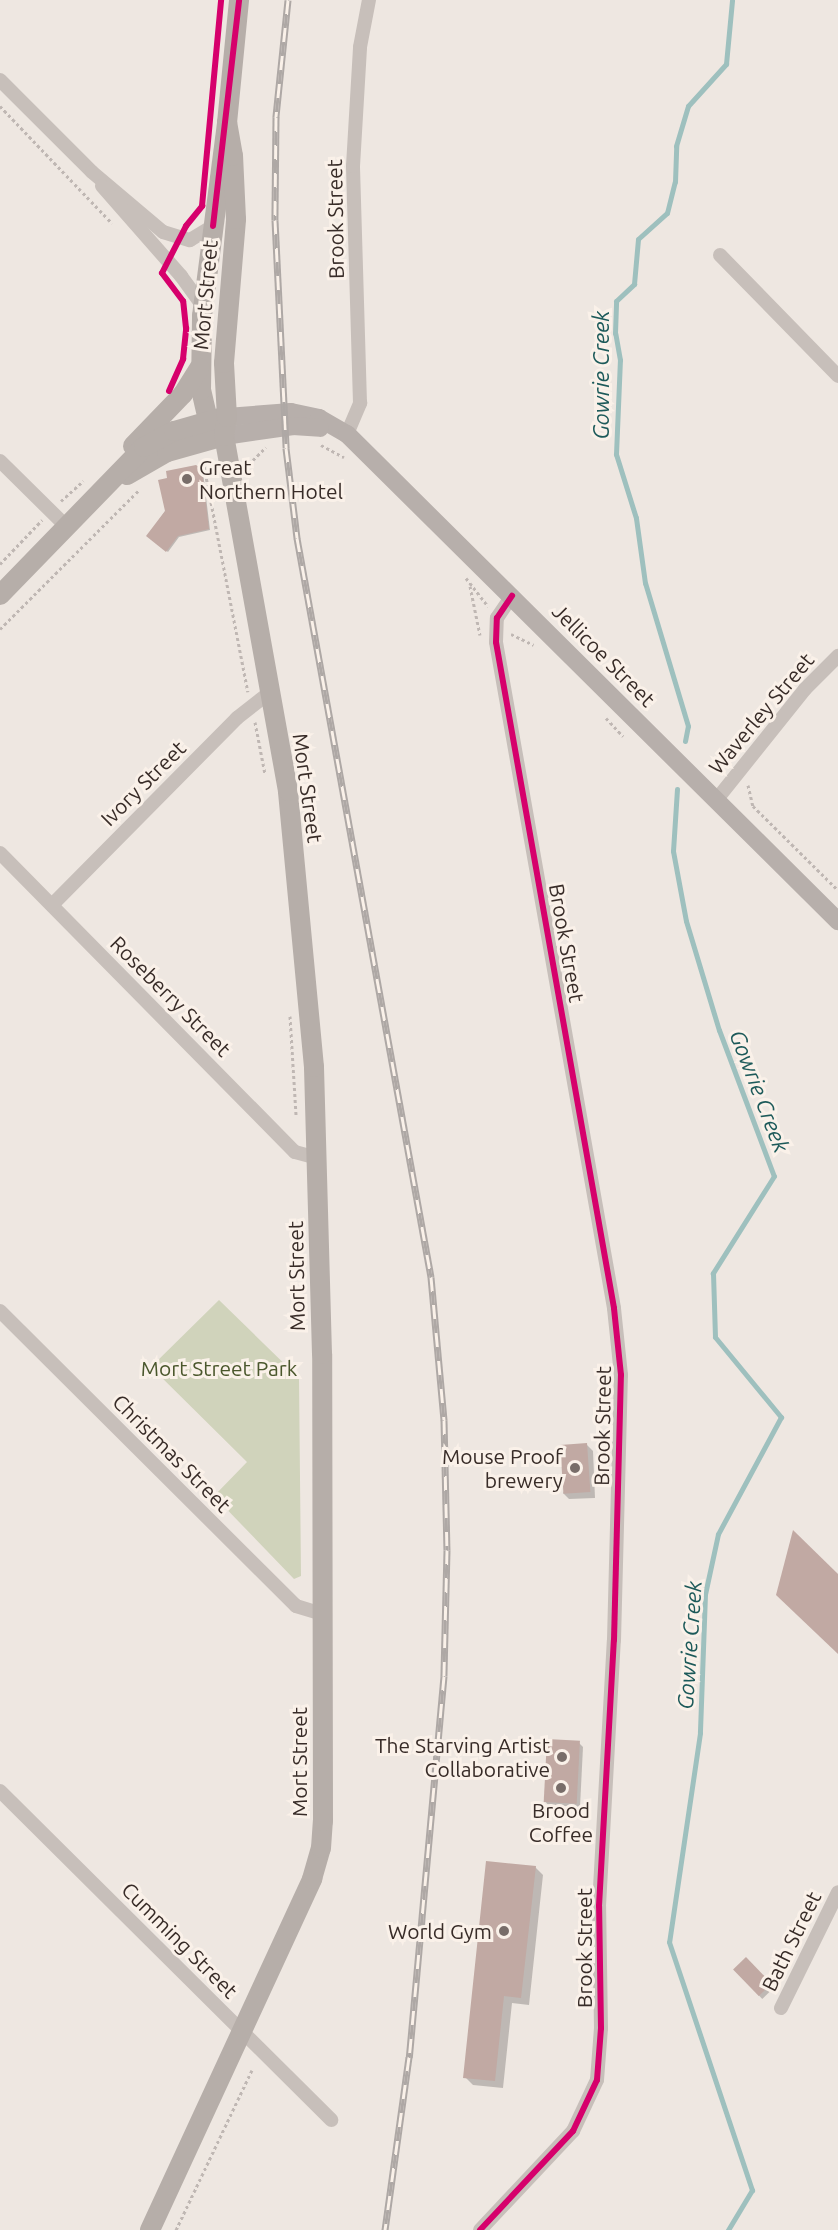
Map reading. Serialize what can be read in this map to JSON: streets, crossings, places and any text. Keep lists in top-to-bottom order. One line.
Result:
{"streets":{"main road":["Mort Street","Jellicoe Street"],"street":["Brook Street","Waverley Street","Ivory Street","Roseberry Street","Christmas Street","Cumming Street","Bath Street"]},"crossings":[["Brook Street","Jellicoe Street"],["Mort Street","Ivory Street"],["Mort Street","Roseberry Street"],["Mort Street","Christmas Street"],["Mort Street","Cumming Street"],["Jellicoe Street","Waverley Street"],["Ivory Street","Roseberry Street"]],"water":["Gowrie Creek"],"parks":["Mort Street Park"],"places":["Great Northern Hotel","Mouse Proof brewery","The Starving Artist Collaborative","Brood Coffee","World Gym"]}
